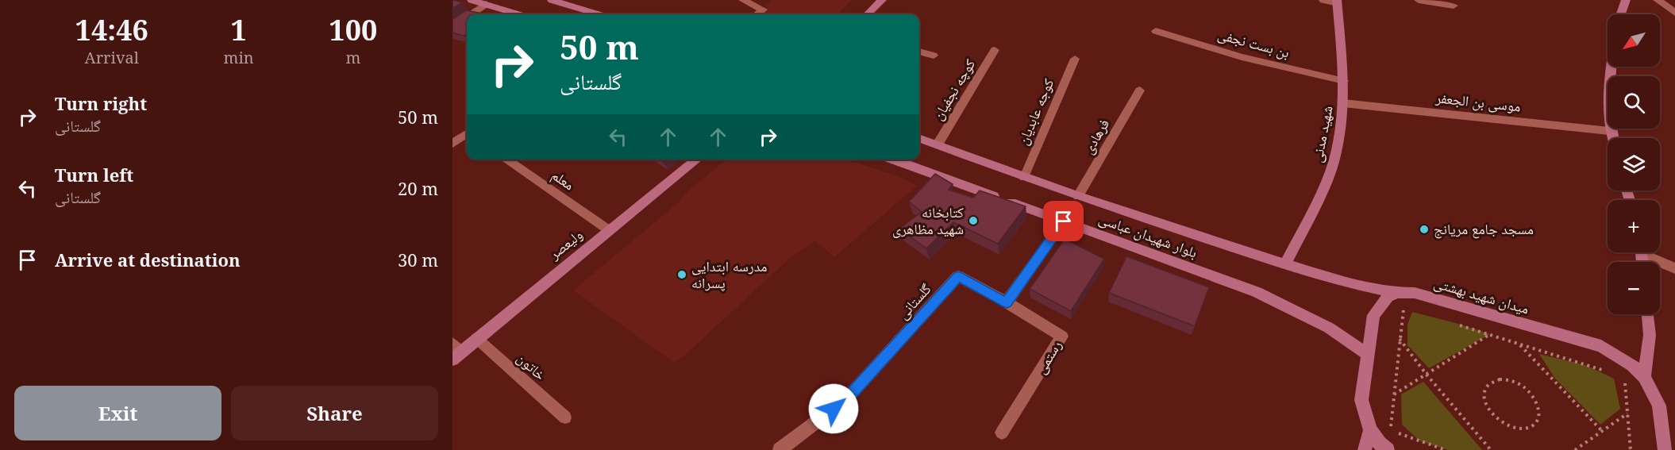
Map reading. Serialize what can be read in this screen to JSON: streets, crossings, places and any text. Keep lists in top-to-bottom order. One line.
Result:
{"streets":{"main road":["شهید مدنی","بلوار شهیدان عباسی","ولیعصر","میدان شهید بهشتی"],"street":["بن بست نجفی","کوچه نجفیان","موسی بن الجعفر","فرهادی","معلم","گلستانی","رستمی"],"lane":["کوجه عابدیان","خاتون"]},"crossings":[["بن بست نجفی","شهید مدنی"],["کوچه نجفیان","بلوار شهیدان عباسی"],["موسی بن الجعفر","شهید مدنی"],["کوجه عابدیان","بلوار شهیدان عباسی"],["شهید مدنی","بلوار شهیدان عباسی"],["فرهادی","بلوار شهیدان عباسی"],["معلم","ولیعصر"],["بلوار شهیدان عباسی","میدان شهید بهشتی"],["ولیعصر","خاتون"],["گلستانی","رستمی"]],"places":["کتابخانه شهید مظاهری","مسجد جامع مریانج","مدرسه ابتدایی پسرانه"],"north":"bottom left","page":{"eta":["14:46","Arrival","1","min","100","m"],"map_buttons":["+","−"],"turn":["50 m","گلستانی"],"list":[{"name":"Turn right","note":"گلستانی","value":"50 m"},{"name":"Turn left","note":"گلستانی","value":"20 m"},{"name":"Arrive at destination","value":"30 m"}],"buttons":["Exit","Share"]}}
